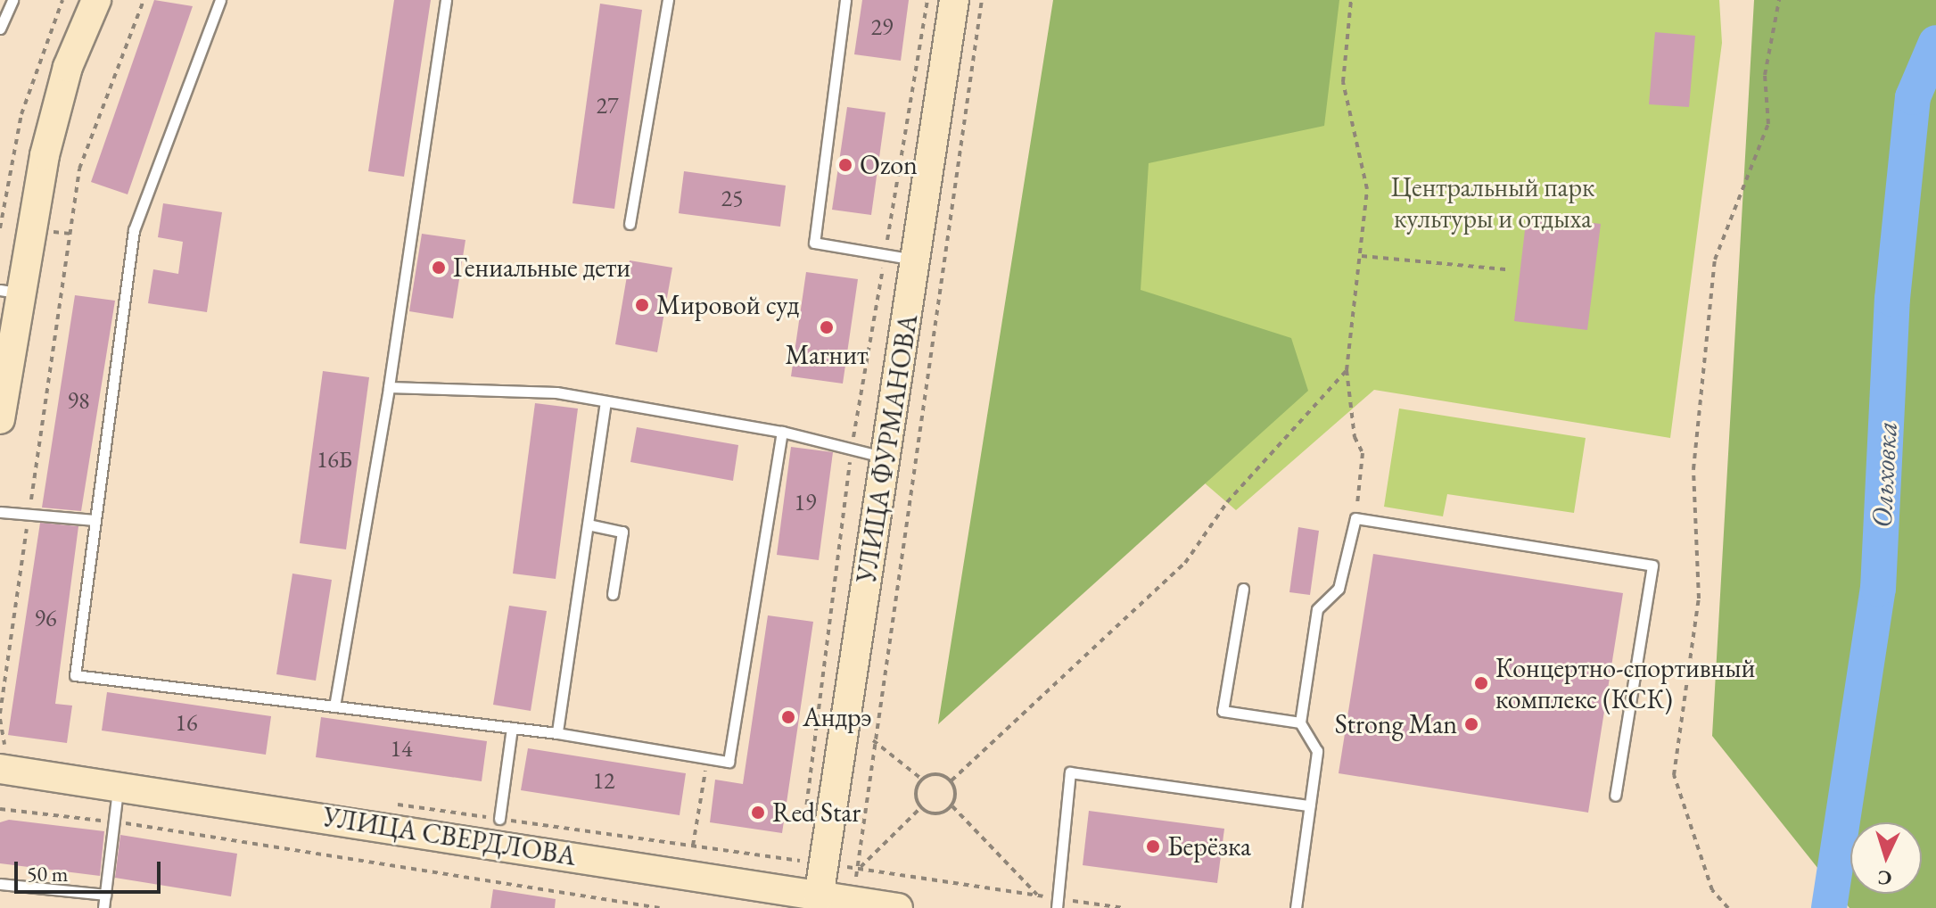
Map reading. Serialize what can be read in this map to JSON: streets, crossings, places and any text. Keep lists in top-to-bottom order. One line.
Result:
{"streets":{"main road":["УЛИЦА ФУРМАНОВА","УЛИЦА СВЕРДЛОВА"]},"crossings":[["УЛИЦА ФУРМАНОВА","УЛИЦА СВЕРДЛОВА"]],"water":["Ольховка"],"parks":["Центральный парк культуры и отдыха"],"places":["Ozon","Гениальные дети","Мировой суд","Магнит","Концертно-спортивный комплекс (КСК)","Андрэ","Strong Man","Red Star","Берёзка"],"house_numbers":["29","27","25","98","16Б","19","96","16","14","12"],"scale_bar":"50 m","north":"bottom"}
